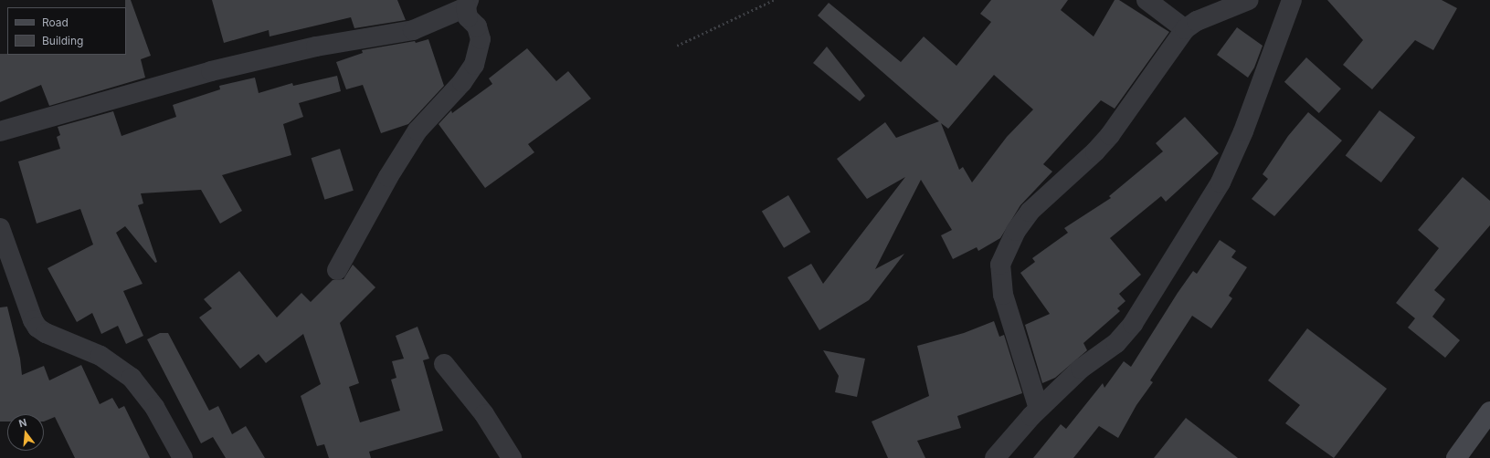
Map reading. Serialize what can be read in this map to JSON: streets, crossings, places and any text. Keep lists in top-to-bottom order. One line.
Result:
{"legend":["Road","Building"],"north":"top"}
